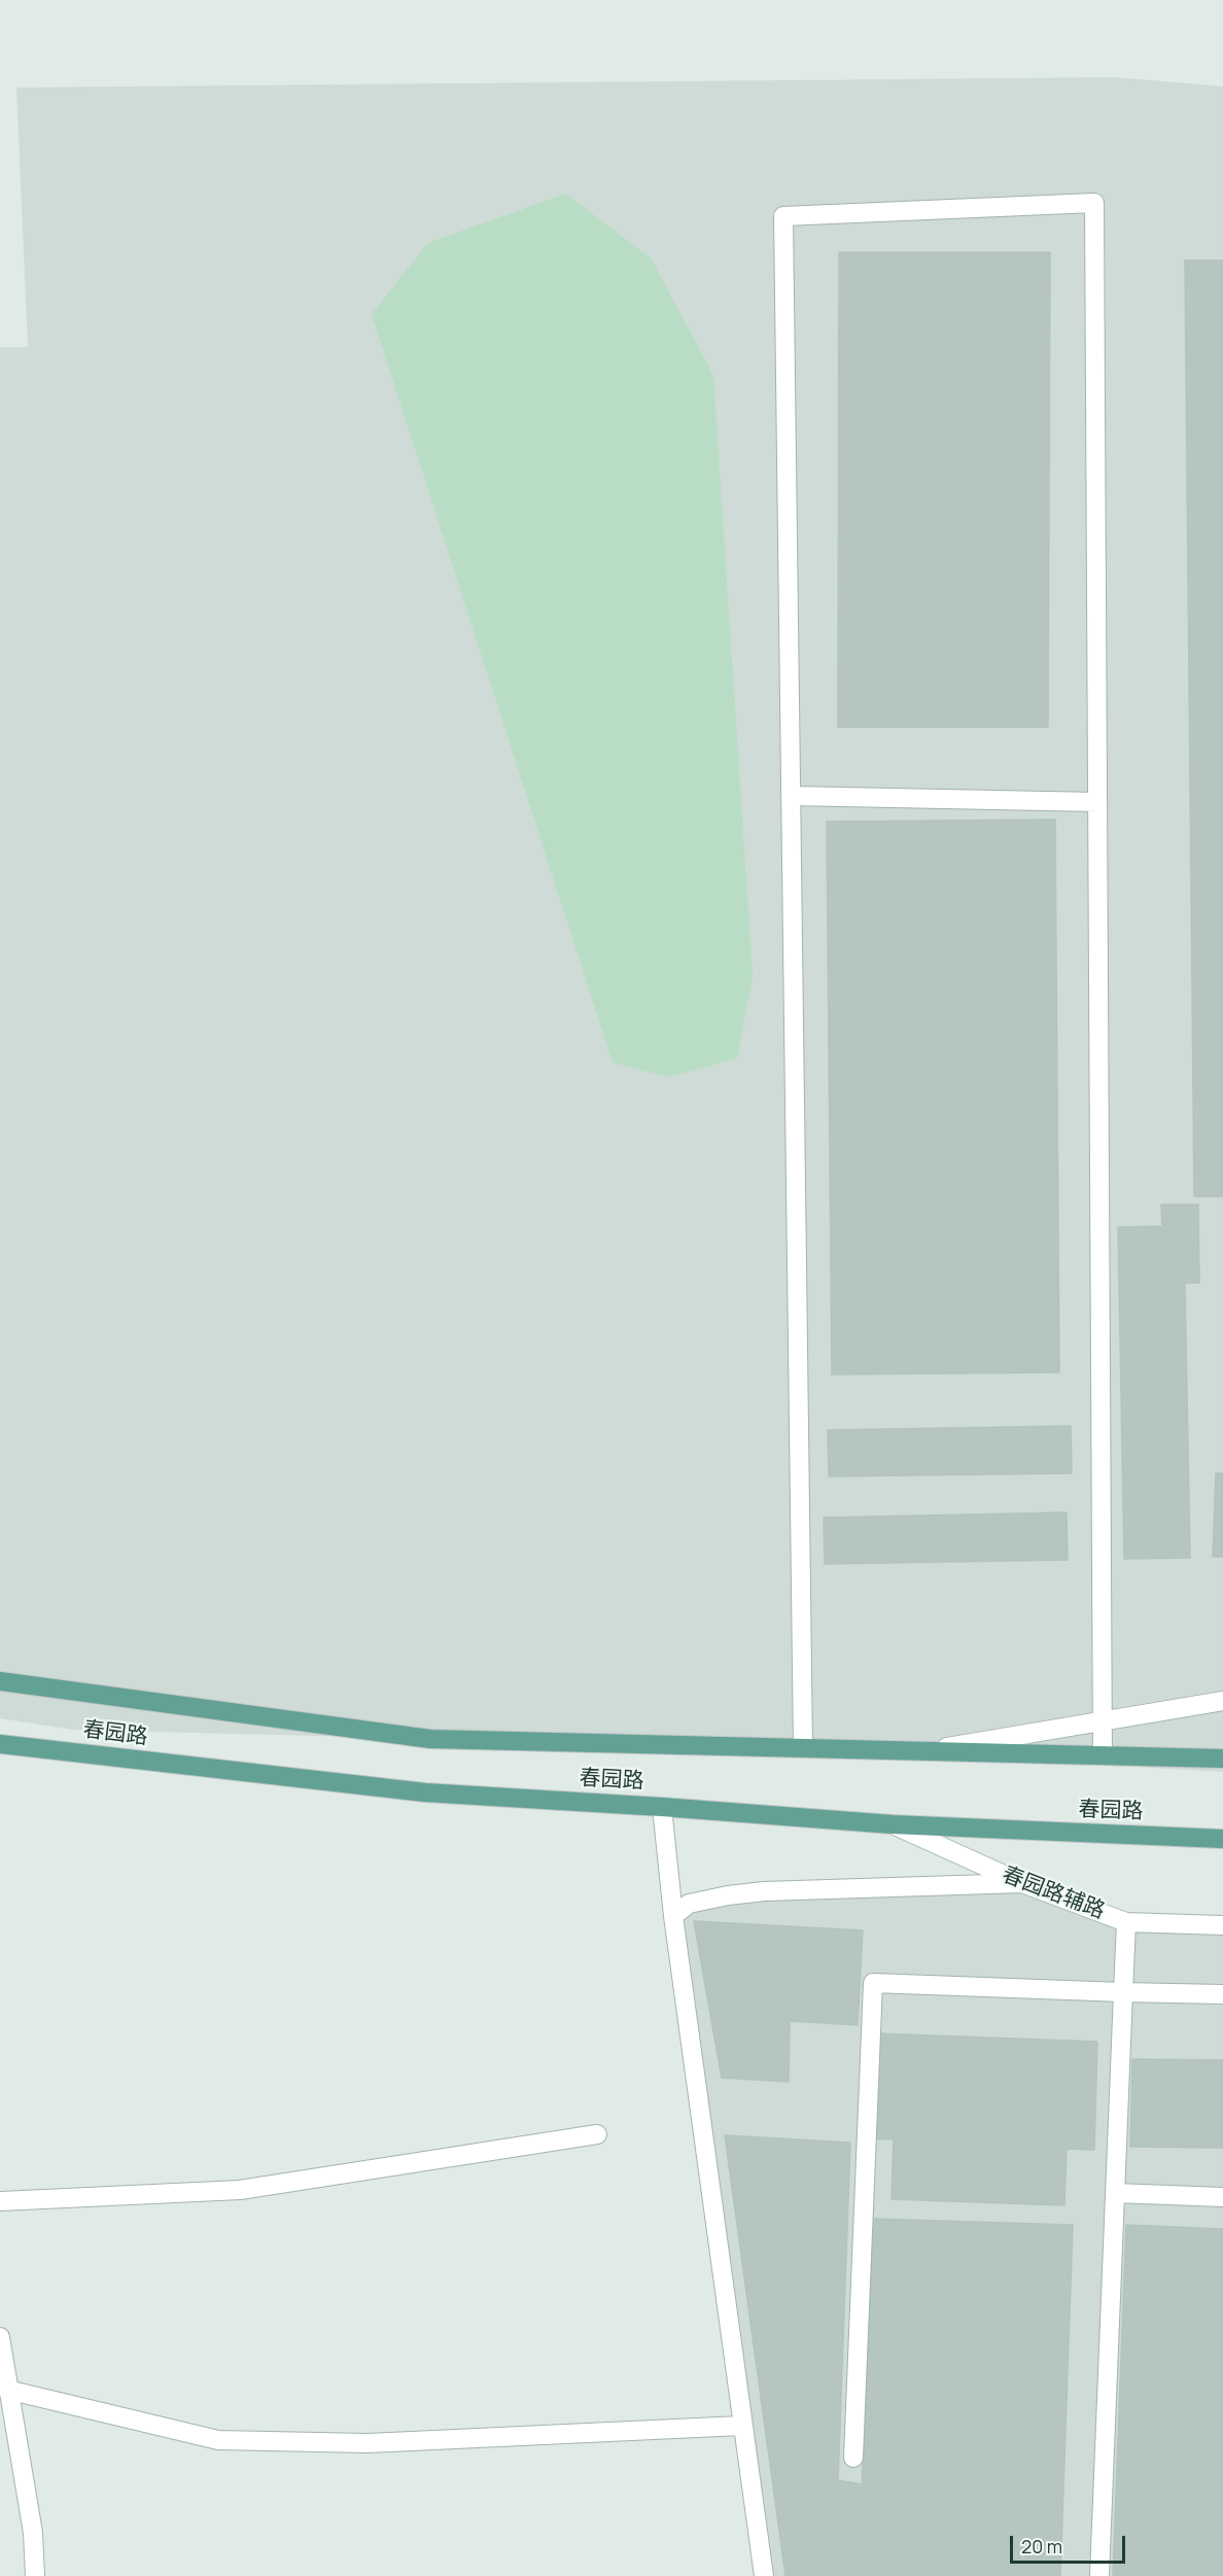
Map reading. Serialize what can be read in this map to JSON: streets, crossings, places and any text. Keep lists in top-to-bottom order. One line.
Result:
{"streets":{"main road":["春园路"],"street":["春园路辅路"]},"crossings":[["春园路","春园路辅路"]],"scale_bar":"20 m"}
